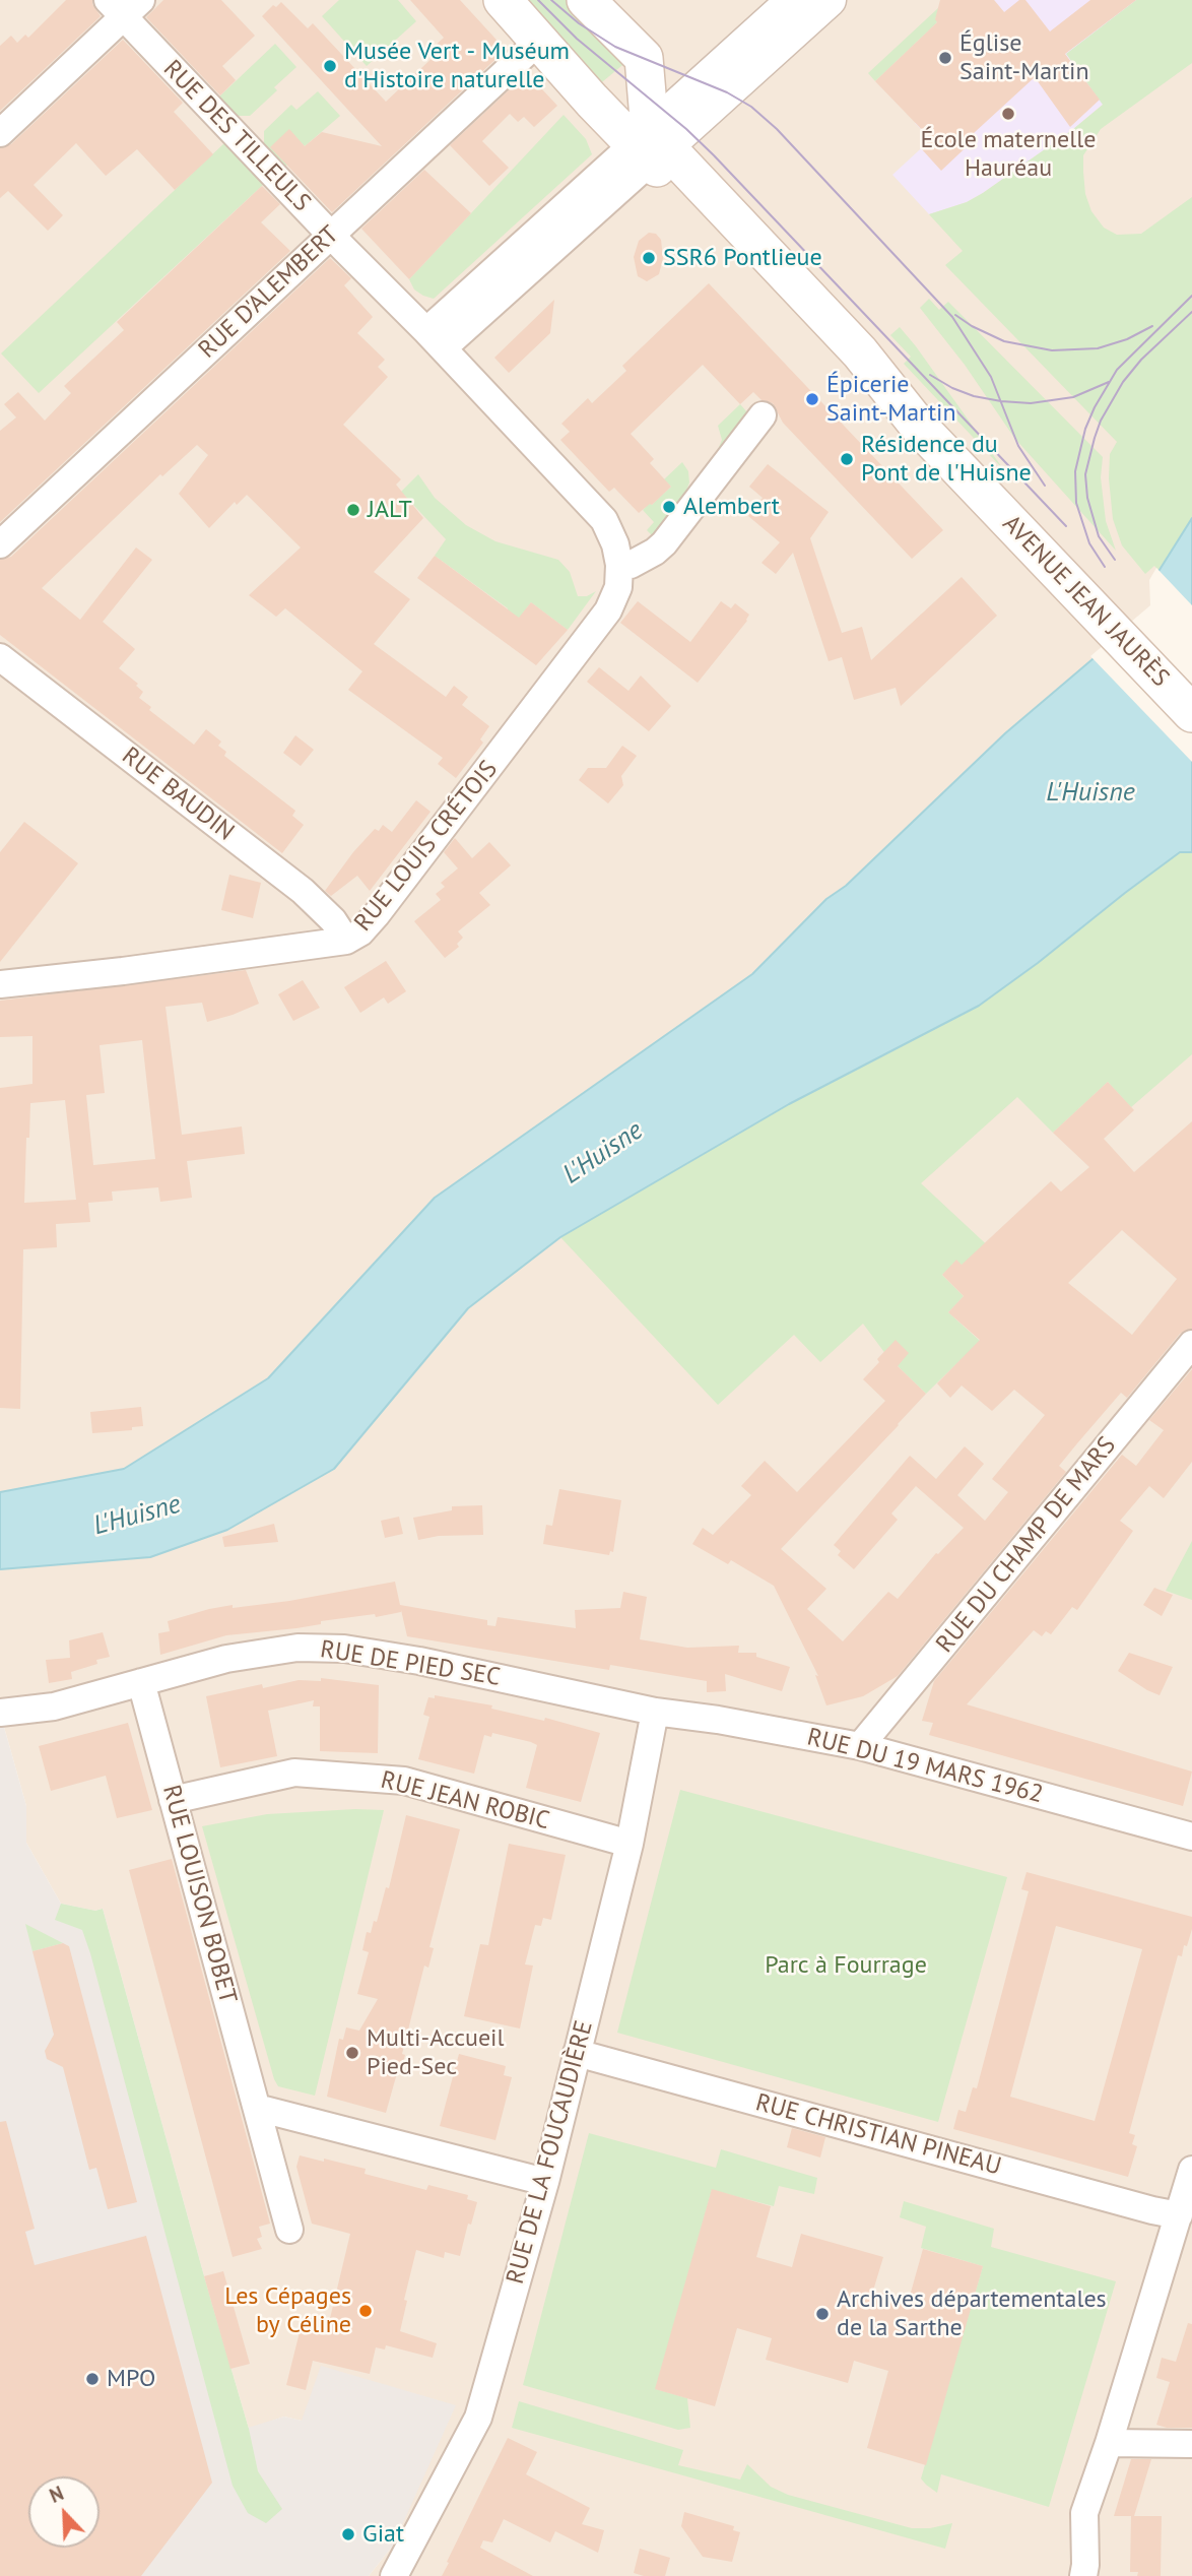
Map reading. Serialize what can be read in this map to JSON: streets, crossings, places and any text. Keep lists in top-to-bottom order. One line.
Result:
{"streets":{"main road":["AVENUE JEAN JAURÈS"],"street":["RUE DES TILLEULS","RUE D'ALEMBERT","RUE BAUDIN","RUE LOUIS CRÉTOIS","RUE DU CHAMP DE MARS","RUE DE PIED SEC","RUE DU 19 MARS 1962","RUE JEAN ROBIC","RUE LOUISON BOBET","RUE CHRISTIAN PINEAU","RUE DE LA FOUCAUDIÈRE"]},"crossings":[["RUE DES TILLEULS","RUE D'ALEMBERT"],["RUE DES TILLEULS","RUE LOUIS CRÉTOIS"],["RUE D'ALEMBERT","AVENUE JEAN JAURÈS"],["RUE BAUDIN","RUE LOUIS CRÉTOIS"],["RUE DU CHAMP DE MARS","RUE DU 19 MARS 1962"],["RUE DE PIED SEC","RUE DU 19 MARS 1962"],["RUE DE PIED SEC","RUE LOUISON BOBET"],["RUE DE PIED SEC","RUE DE LA FOUCAUDIÈRE"],["RUE DU 19 MARS 1962","RUE DE LA FOUCAUDIÈRE"],["RUE JEAN ROBIC","RUE LOUISON BOBET"],["RUE JEAN ROBIC","RUE DE LA FOUCAUDIÈRE"],["RUE CHRISTIAN PINEAU","RUE DE LA FOUCAUDIÈRE"]],"water":["L'Huisne"],"parks":["Parc à Fourrage"],"places":["Église Saint-Martin","Musée Vert - Muséum d'Histoire naturelle","École maternelle Hauréau","SSR6 Pontlieue","Épicerie Saint-Martin","Résidence du Pont de l'Huisne","Alembert","JALT","Multi-Accueil Pied-Sec","Les Cépages by Céline","Archives départementales de la Sarthe","MPO","Giat"],"north":"top left"}
